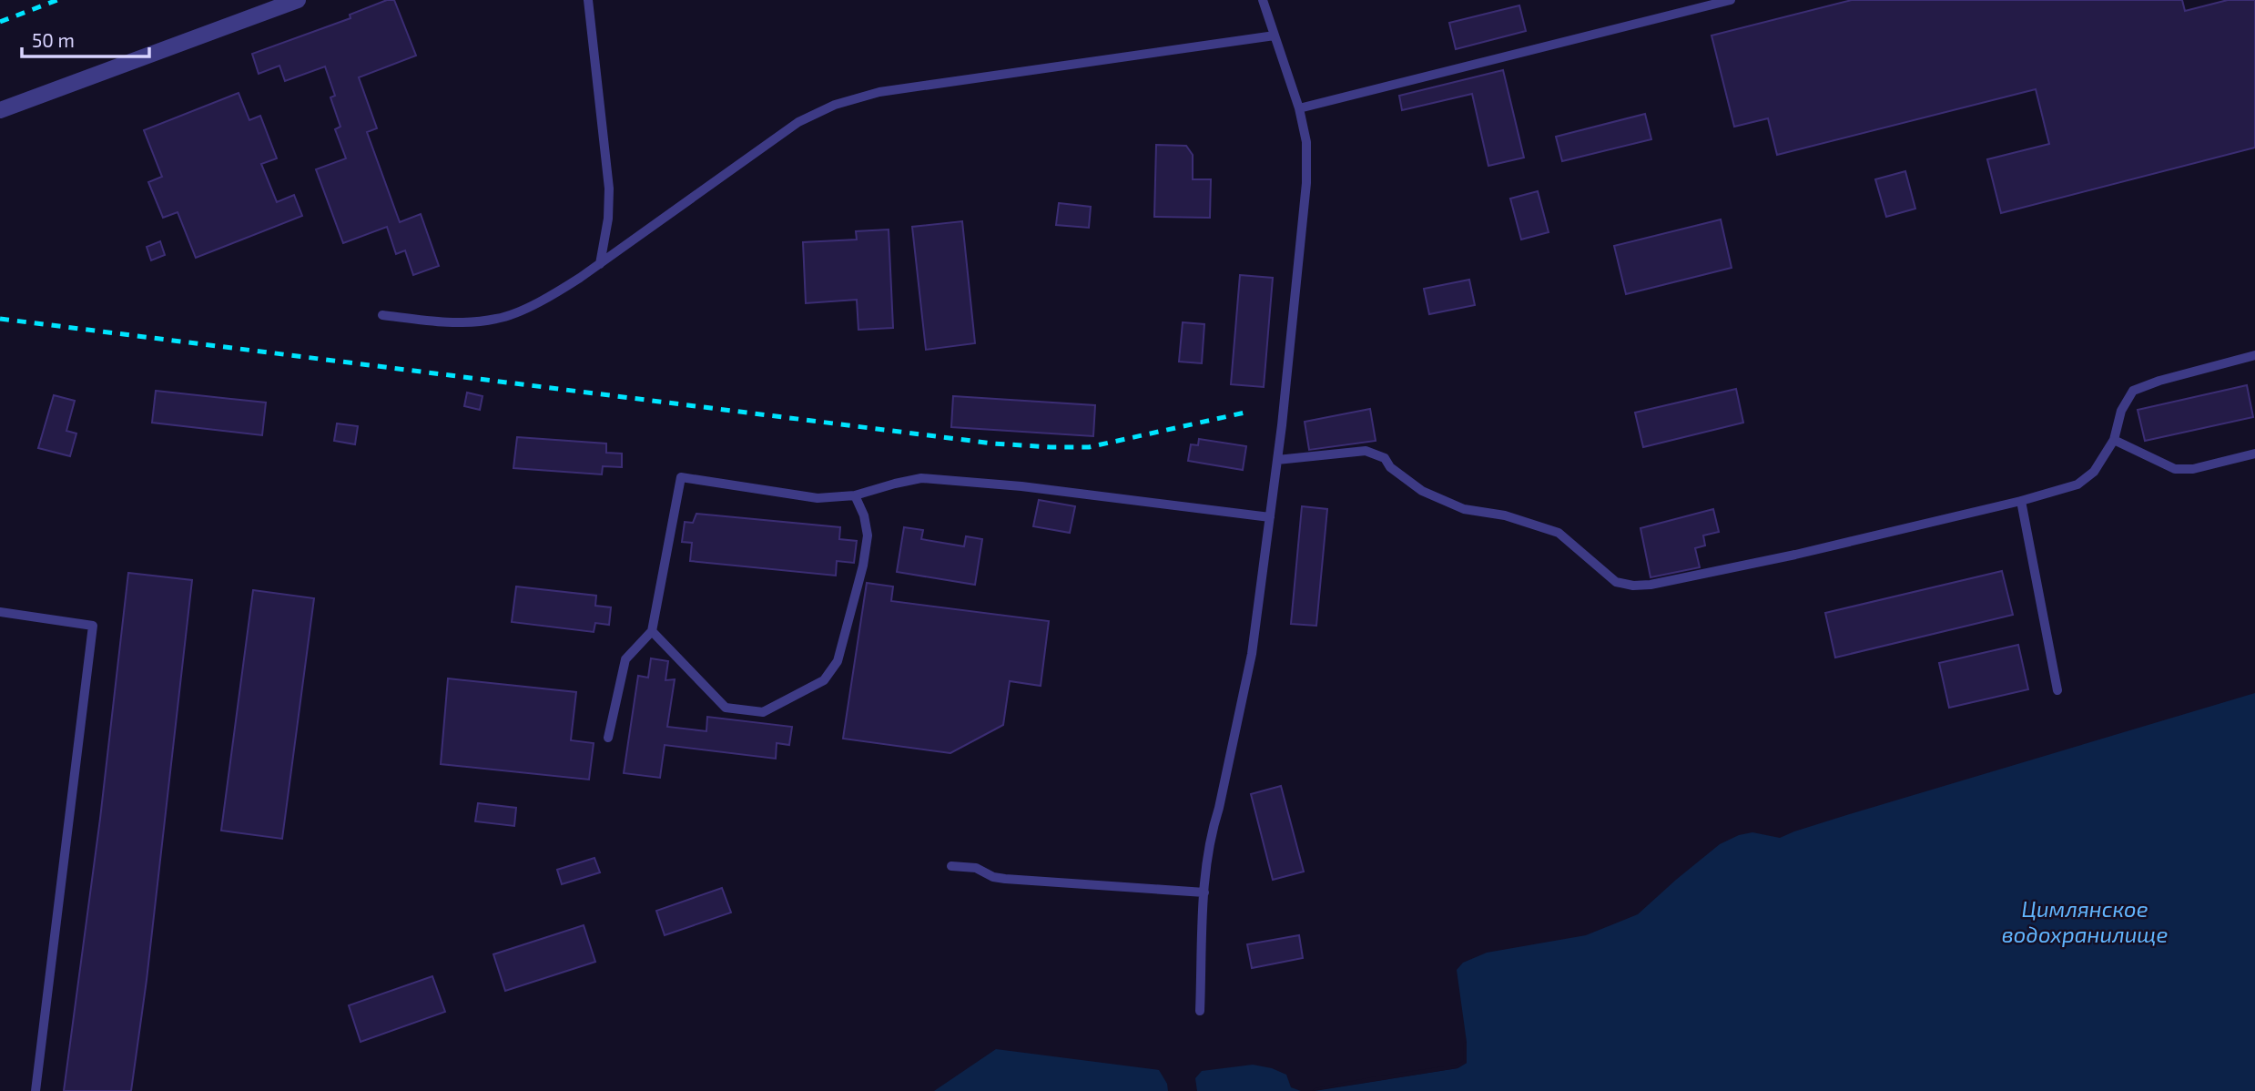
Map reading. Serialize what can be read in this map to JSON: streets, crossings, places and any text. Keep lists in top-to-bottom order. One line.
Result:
{"water":["Цимлянское водохранилище"],"scale_bar":"50 m"}
